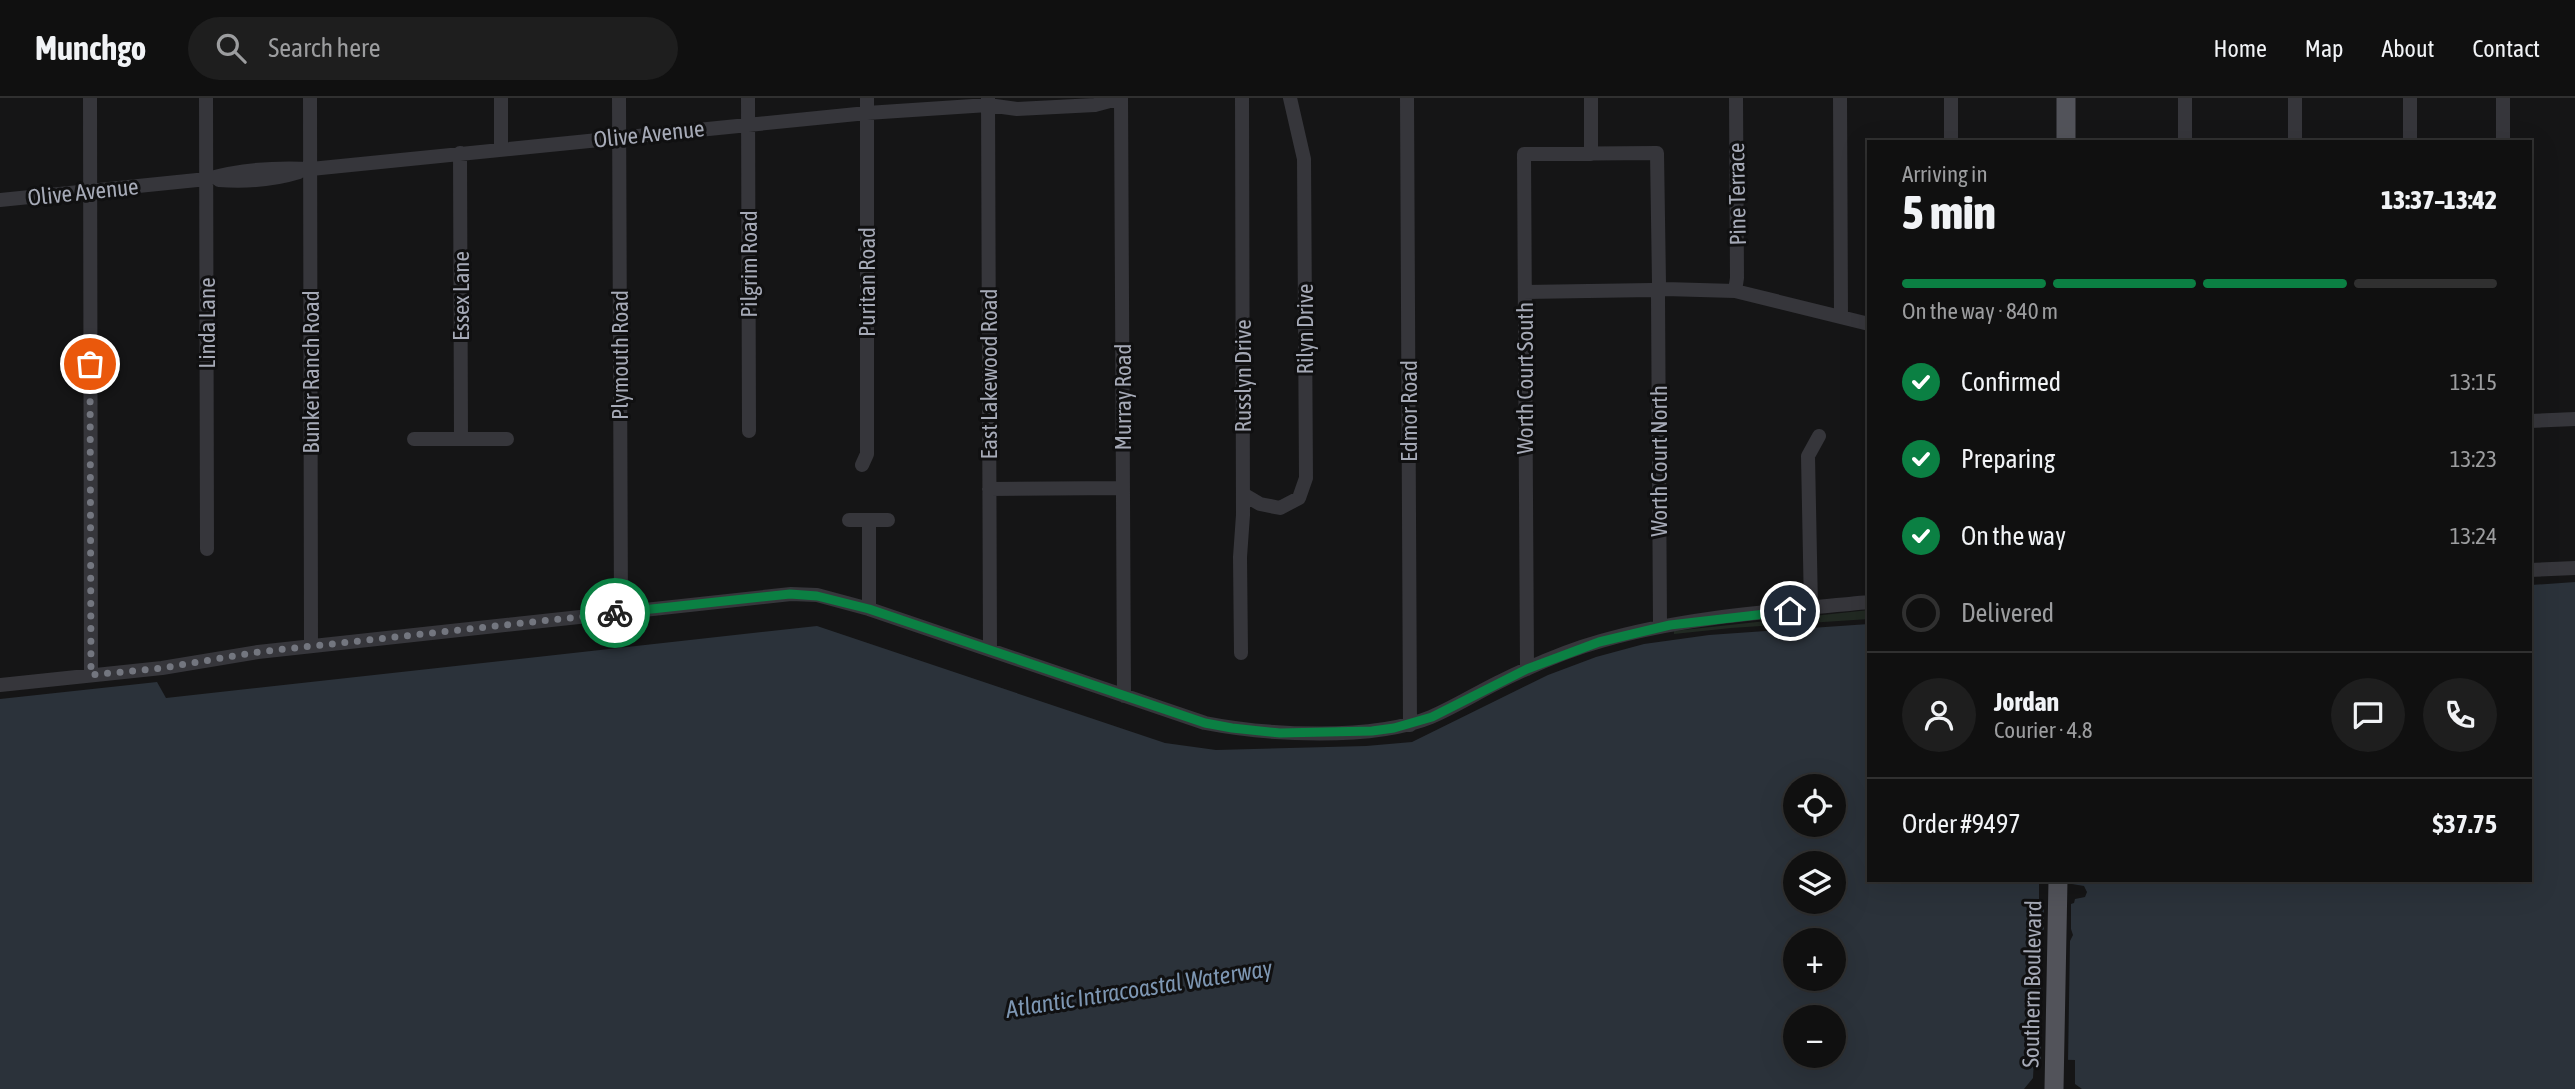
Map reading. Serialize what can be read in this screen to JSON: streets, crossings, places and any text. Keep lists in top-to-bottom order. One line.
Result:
{"streets":{"main road":["Southern Boulevard"],"street":["Olive Avenue","Pine Terrace","Pilgrim Road","Puritan Road","Essex Lane","Linda Lane","Rilyn Drive","Plymouth Road","Bunker Ranch Road","East Lakewood Road","Russlyn Drive","Worth Court South","Murray Road","Edmor Road","Worth Court North"]},"crossings":[["Olive Avenue","Pilgrim Road"],["Olive Avenue","Puritan Road"],["Olive Avenue","Essex Lane"],["Olive Avenue","Linda Lane"],["Olive Avenue","Plymouth Road"],["Olive Avenue","Bunker Ranch Road"],["Olive Avenue","East Lakewood Road"],["Olive Avenue","Murray Road"],["Rilyn Drive","Russlyn Drive"],["Worth Court South","Worth Court North"]],"water":["Atlantic Intracoastal Waterway"],"page":{"header":"Munchgo","search":"Search here","nav":["Home","Map","About","Contact"],"heading":["5 min","Arriving in","13:37–13:42"],"panel":["Jordan","Courier · 4.8","Order #9497","$37.75"],"bar":"On the way · 840 m","list":[["Confirmed","13:15"],["Preparing","13:23"],["On the way","13:24"],"Delivered"],"map_buttons":["+","−"]}}
